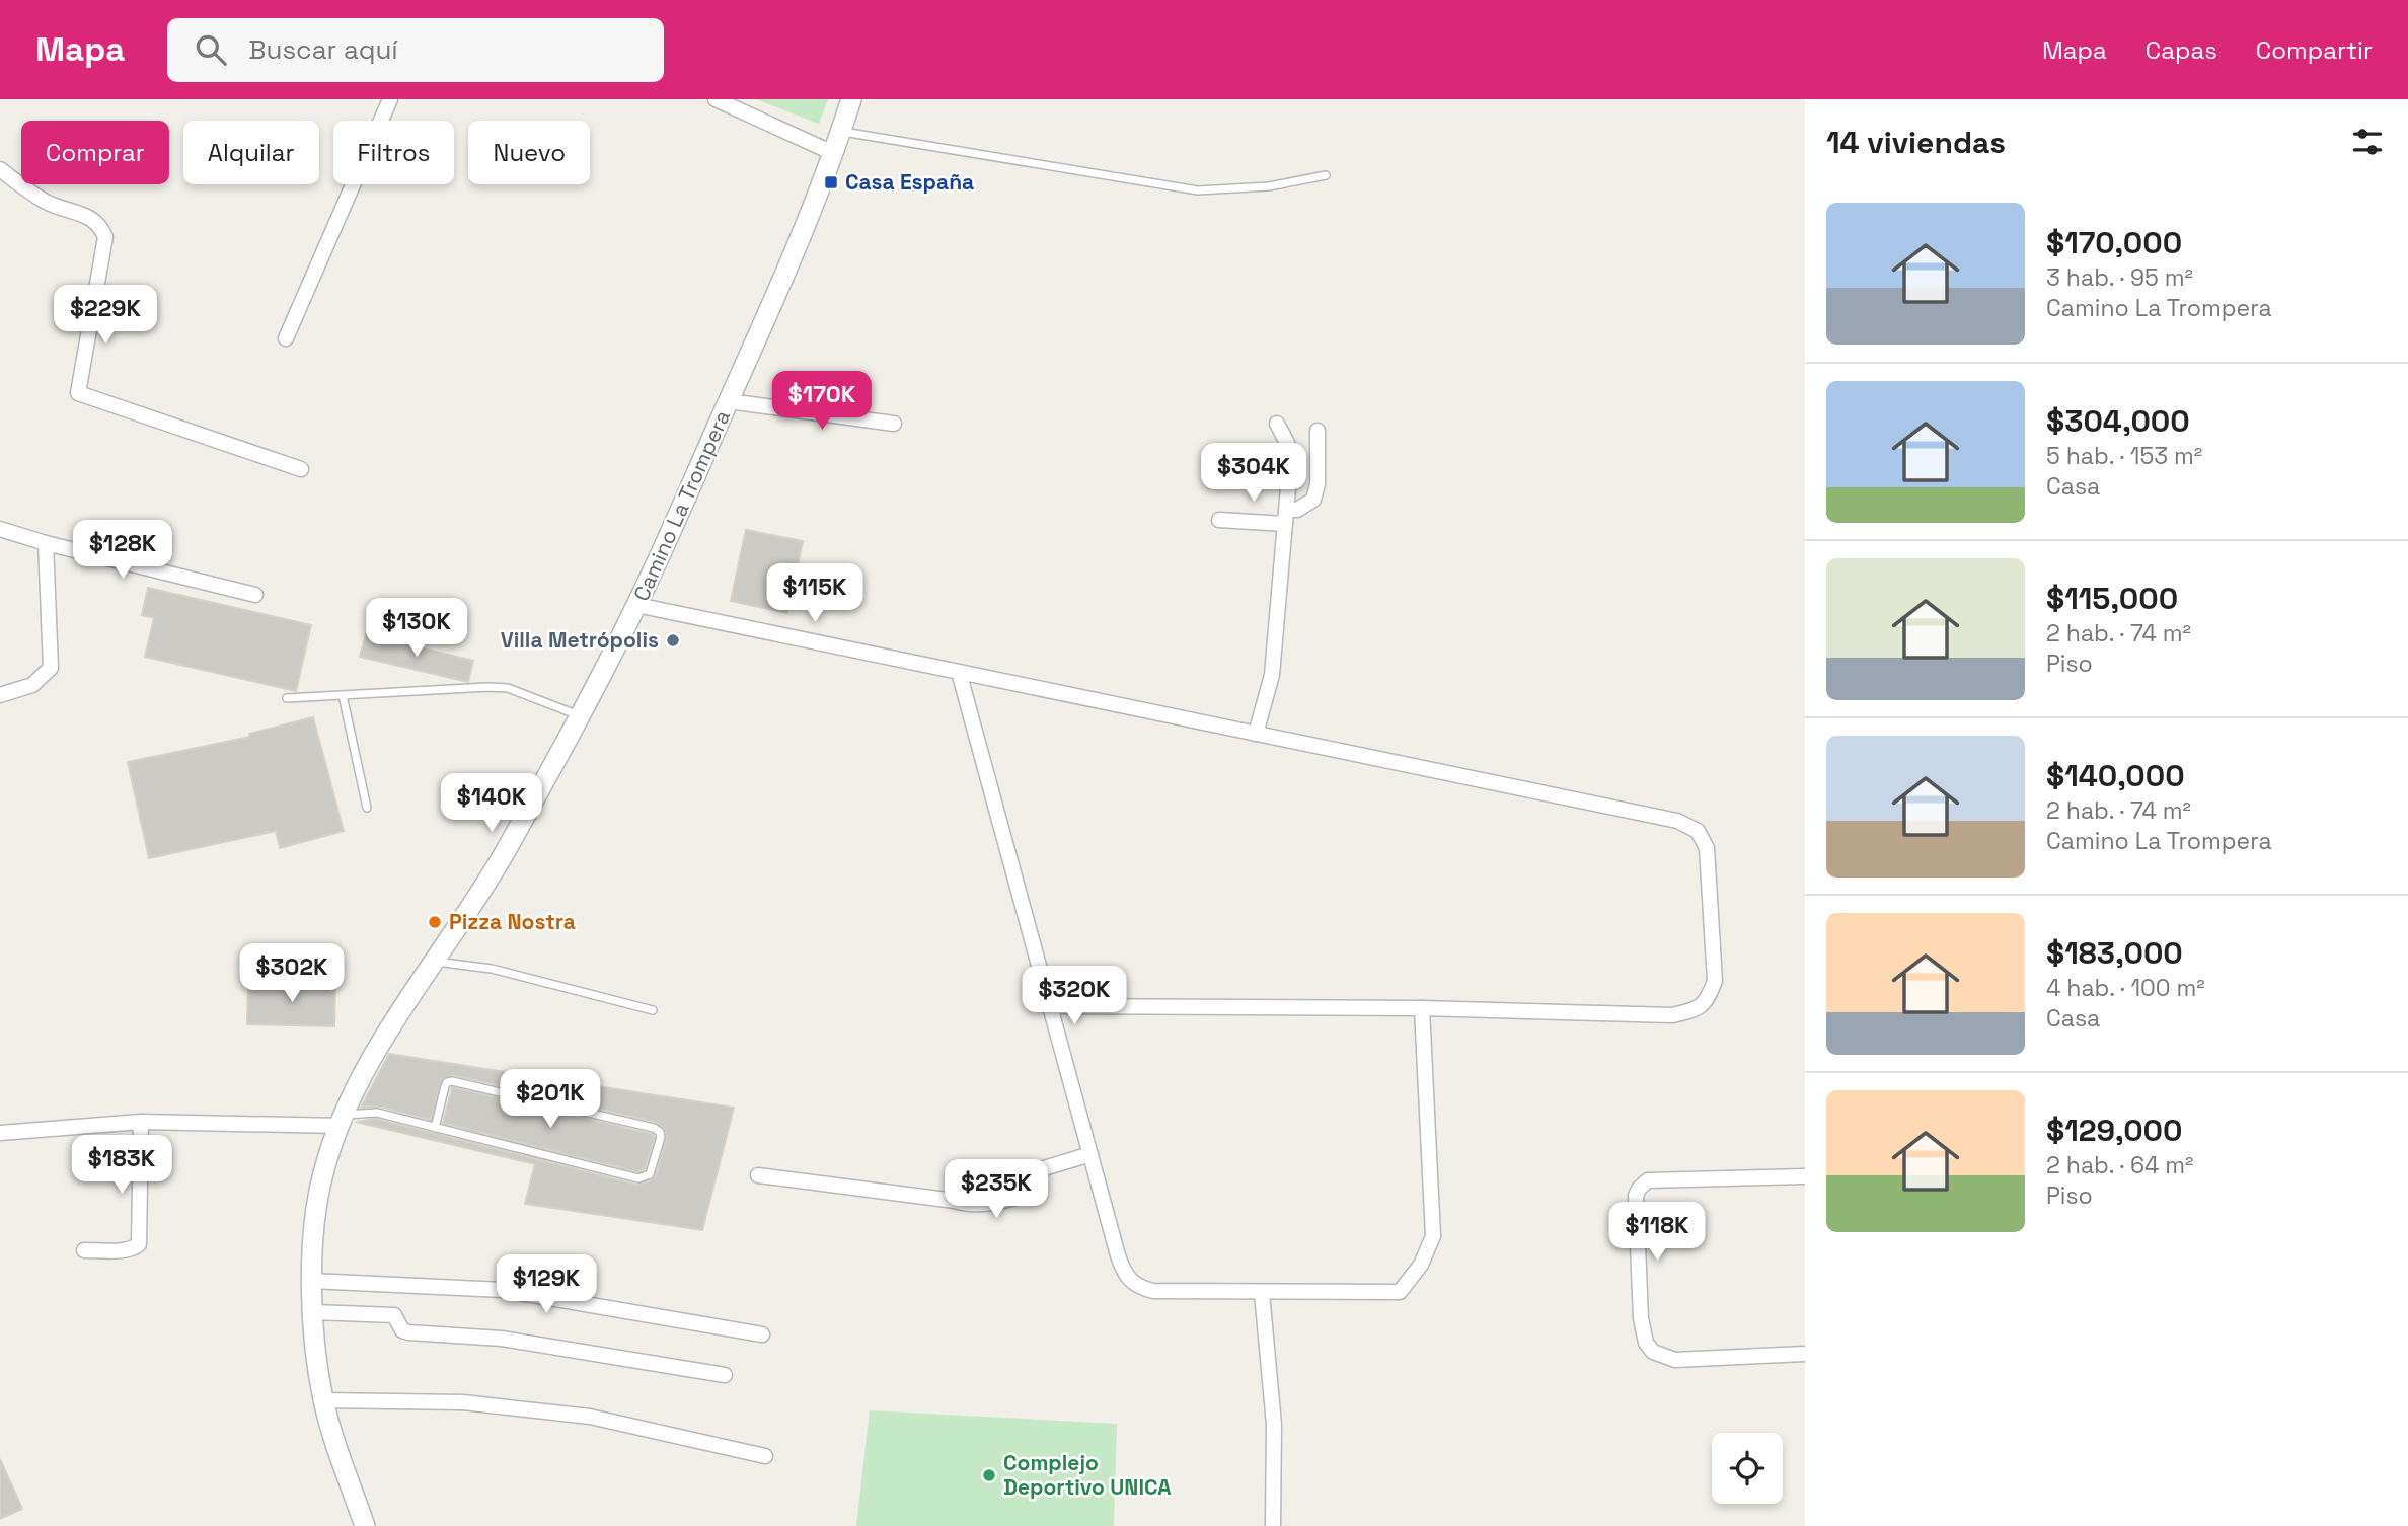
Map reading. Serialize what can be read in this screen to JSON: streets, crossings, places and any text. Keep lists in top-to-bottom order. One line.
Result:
{"streets":{"street":["Camino La Trompera"]},"places":{"transit":["Casa España"],"other":["Villa Metrópolis","Pizza Nostra","Complejo Deportivo UNICA"]},"page":{"header":"Mapa","search":"Buscar aquí","nav":["Mapa","Capas","Compartir"],"heading":"14 viviendas","chip":["Comprar","Alquilar","Filtros","Nuevo"],"list":[{"name":"$170,000","note":"3 hab. · 95 m² · Camino La Trompera"},{"name":"$304,000","note":"5 hab. · 153 m² · Casa"},{"name":"$115,000","note":"2 hab. · 74 m² · Piso"},{"name":"$140,000","note":"2 hab. · 74 m² · Camino La Trompera"},{"name":"$183,000","note":"4 hab. · 100 m² · Casa"},{"name":"$129,000","note":"2 hab. · 64 m² · Piso"}],"price":["$229K","$170K","$304K","$128K","$115K","$130K","$140K","$302K","$320K","$201K","$183K","$235K","$118K","$129K"]}}
